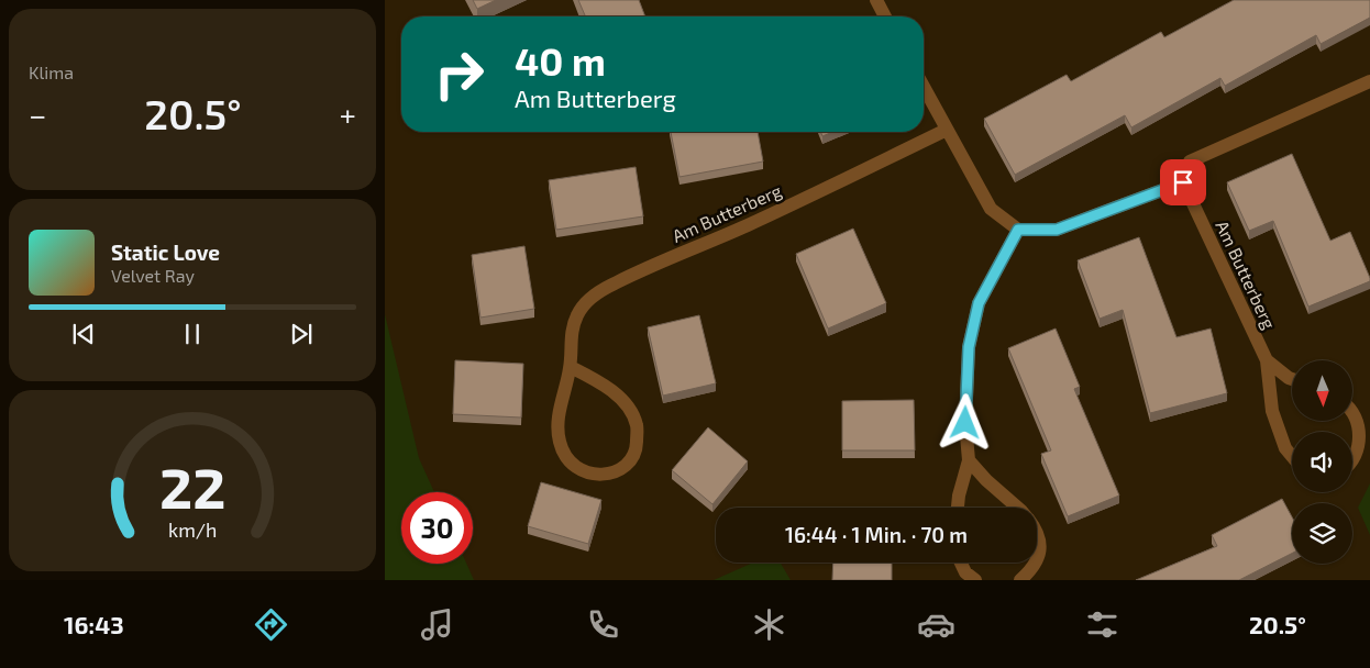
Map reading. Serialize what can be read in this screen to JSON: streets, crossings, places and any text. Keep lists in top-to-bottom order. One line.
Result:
{"streets":{"street":["Am Butterberg"]},"north":"bottom","page":{"tile":"Klima","turn":["40 m","Am Butterberg"],"heat":["−","20.5°","+"],"song":["Static Love","Velvet Ray"],"limit":"30","trip":"16:44 · 1 Min. · 70 m","tabs":["16:43","20.5°"],"gauge":["22","km/h"]}}
